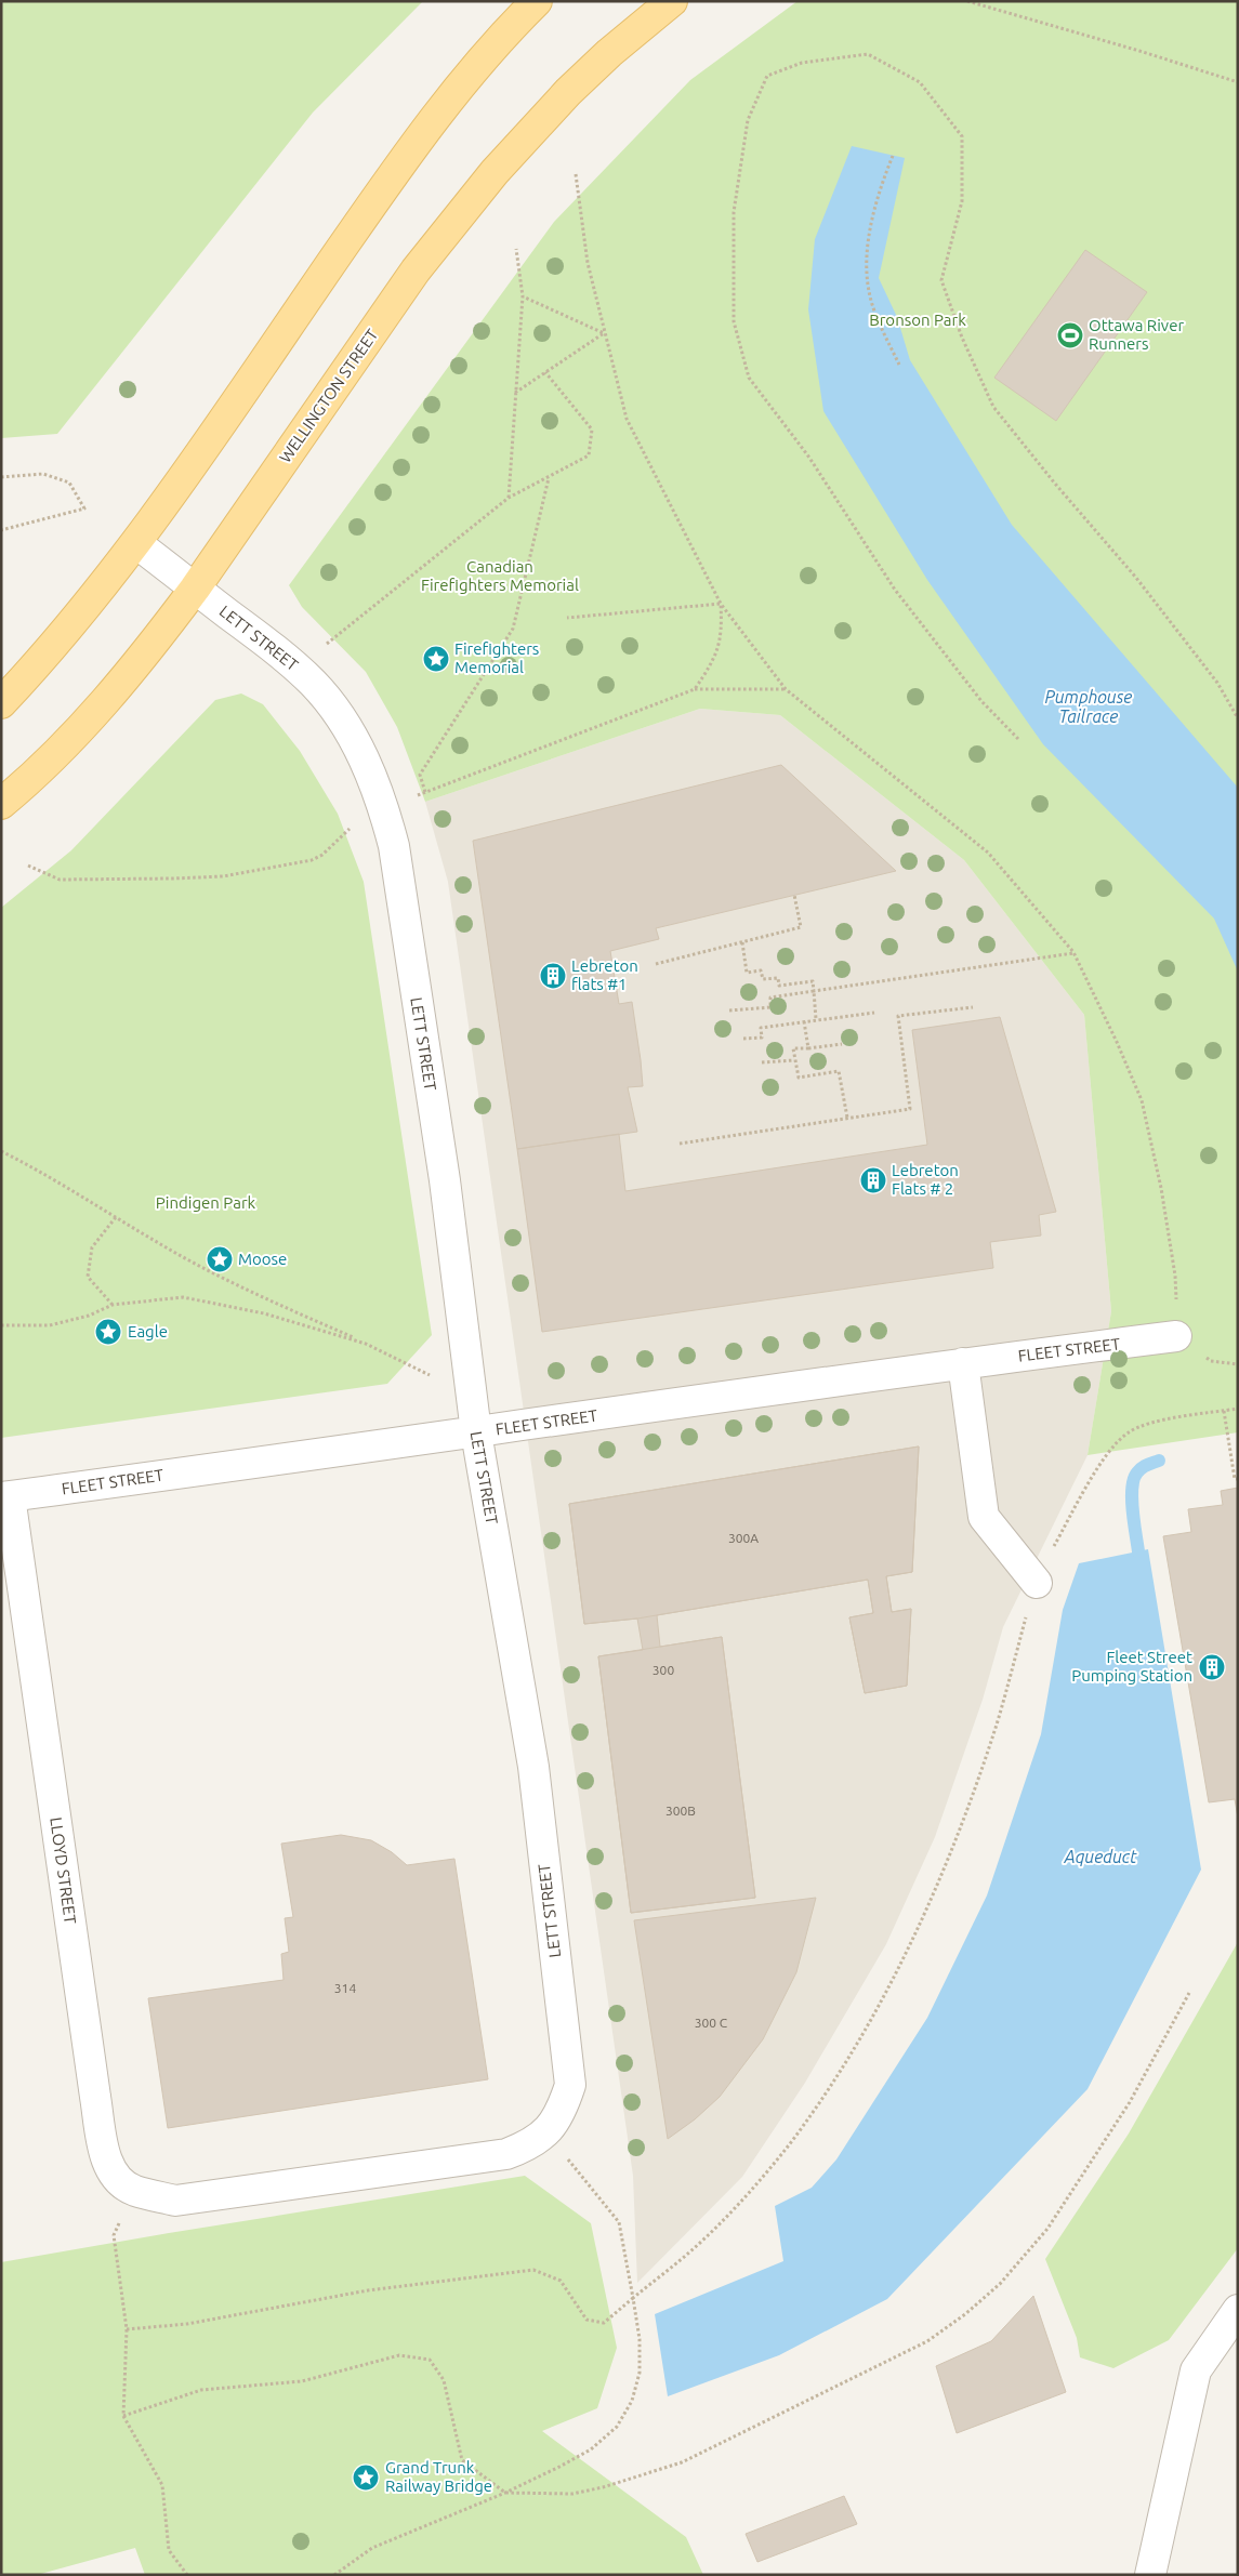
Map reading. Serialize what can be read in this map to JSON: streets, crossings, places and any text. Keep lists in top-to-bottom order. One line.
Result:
{"streets":{"main road":["WELLINGTON STREET"],"street":["LETT STREET","FLEET STREET","LLOYD STREET"]},"crossings":[["WELLINGTON STREET","LETT STREET"],["LETT STREET","FLEET STREET"],["LETT STREET","LLOYD STREET"],["FLEET STREET","LLOYD STREET"]],"water":["Pumphouse Tailrace","Aqueduct"],"parks":["Bronson Park","Canadian Firefighters Memorial","Pindigen Park"],"places":{"sports":["Ottawa River Runners"],"place":["Firefighters Memorial","Moose","Eagle","Grand Trunk Railway Bridge"],"building":["Lebreton flats #1","Lebreton Flats # 2","Fleet Street Pumping Station"]},"house_numbers":["300A","300","300B","314","300 C"]}
